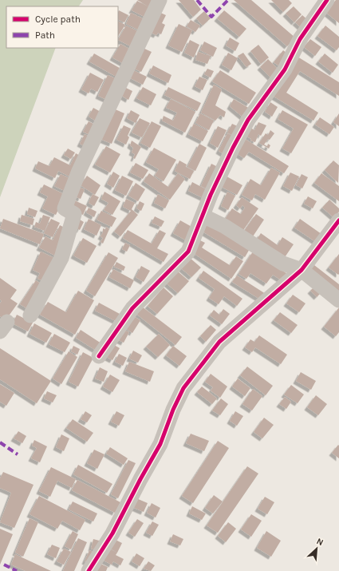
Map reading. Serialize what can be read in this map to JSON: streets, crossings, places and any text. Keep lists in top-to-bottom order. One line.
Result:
{"legend":["Cycle path","Path"],"north":"top right"}
